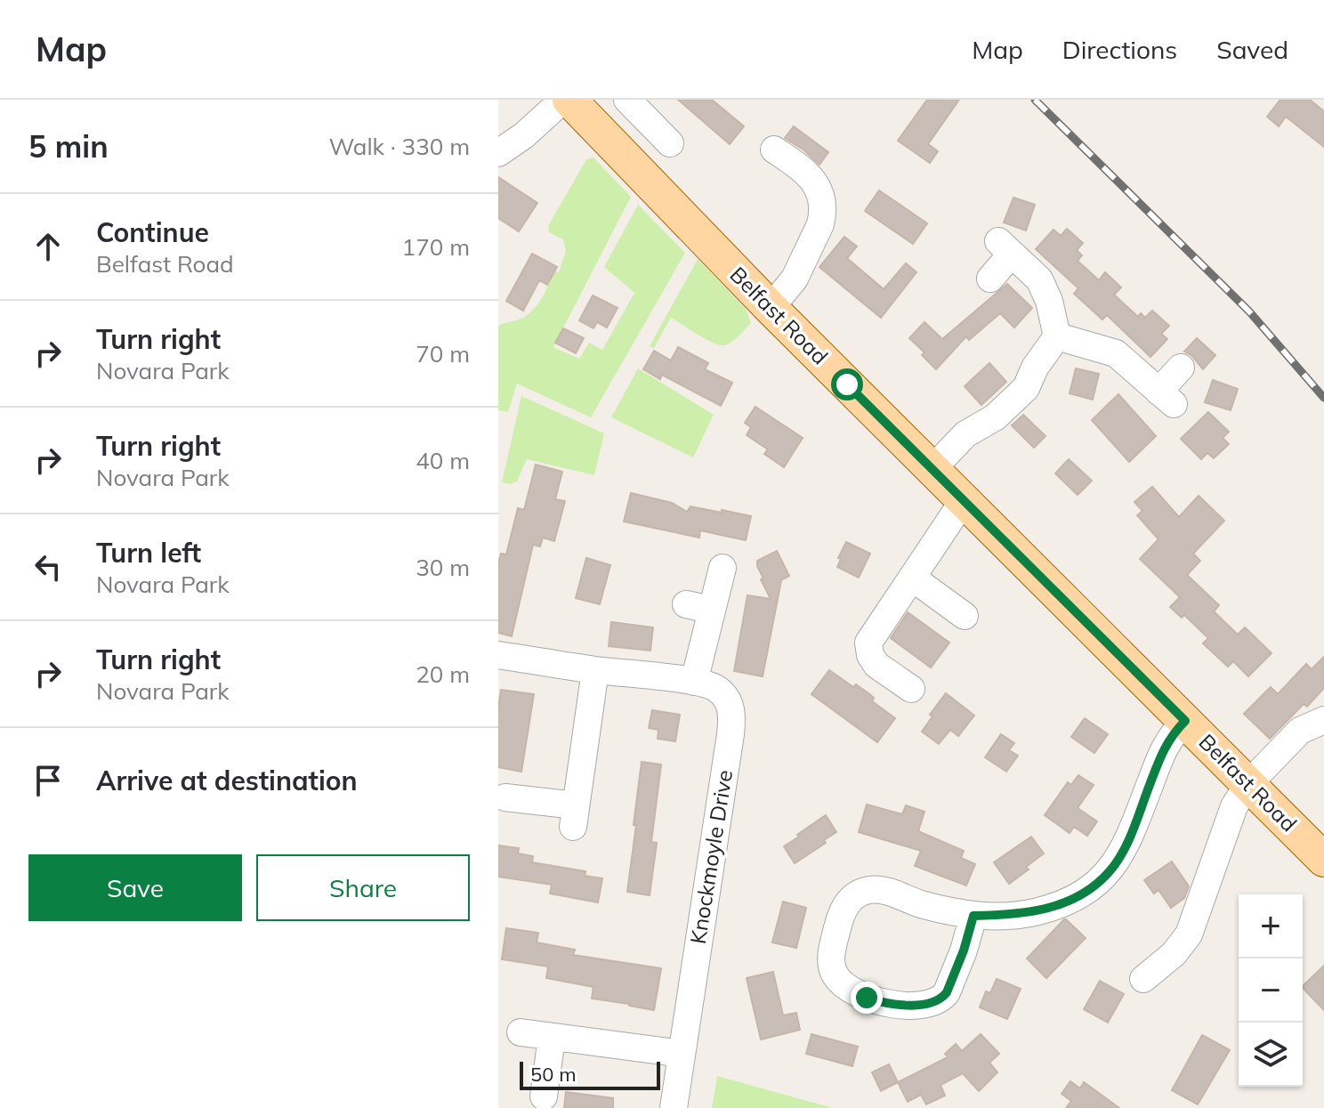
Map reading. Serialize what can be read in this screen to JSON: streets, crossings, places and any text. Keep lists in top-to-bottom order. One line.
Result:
{"streets":{"main road":["Belfast Road"],"street":["Knockmoyle Drive"]},"scale_bar":"50 m","page":{"header":"Map","nav":["Map","Directions","Saved"],"heading":["5 min","Walk · 330 m"],"list":[["Continue","Belfast Road","170 m"],["Turn right","Novara Park","70 m"],["Turn right","Novara Park","40 m"],["Turn left","Novara Park","30 m"],["Turn right","Novara Park","20 m"],"Arrive at destination"],"buttons":["Save","Share"],"map_buttons":["+","−"],"scale":"50 m"}}
